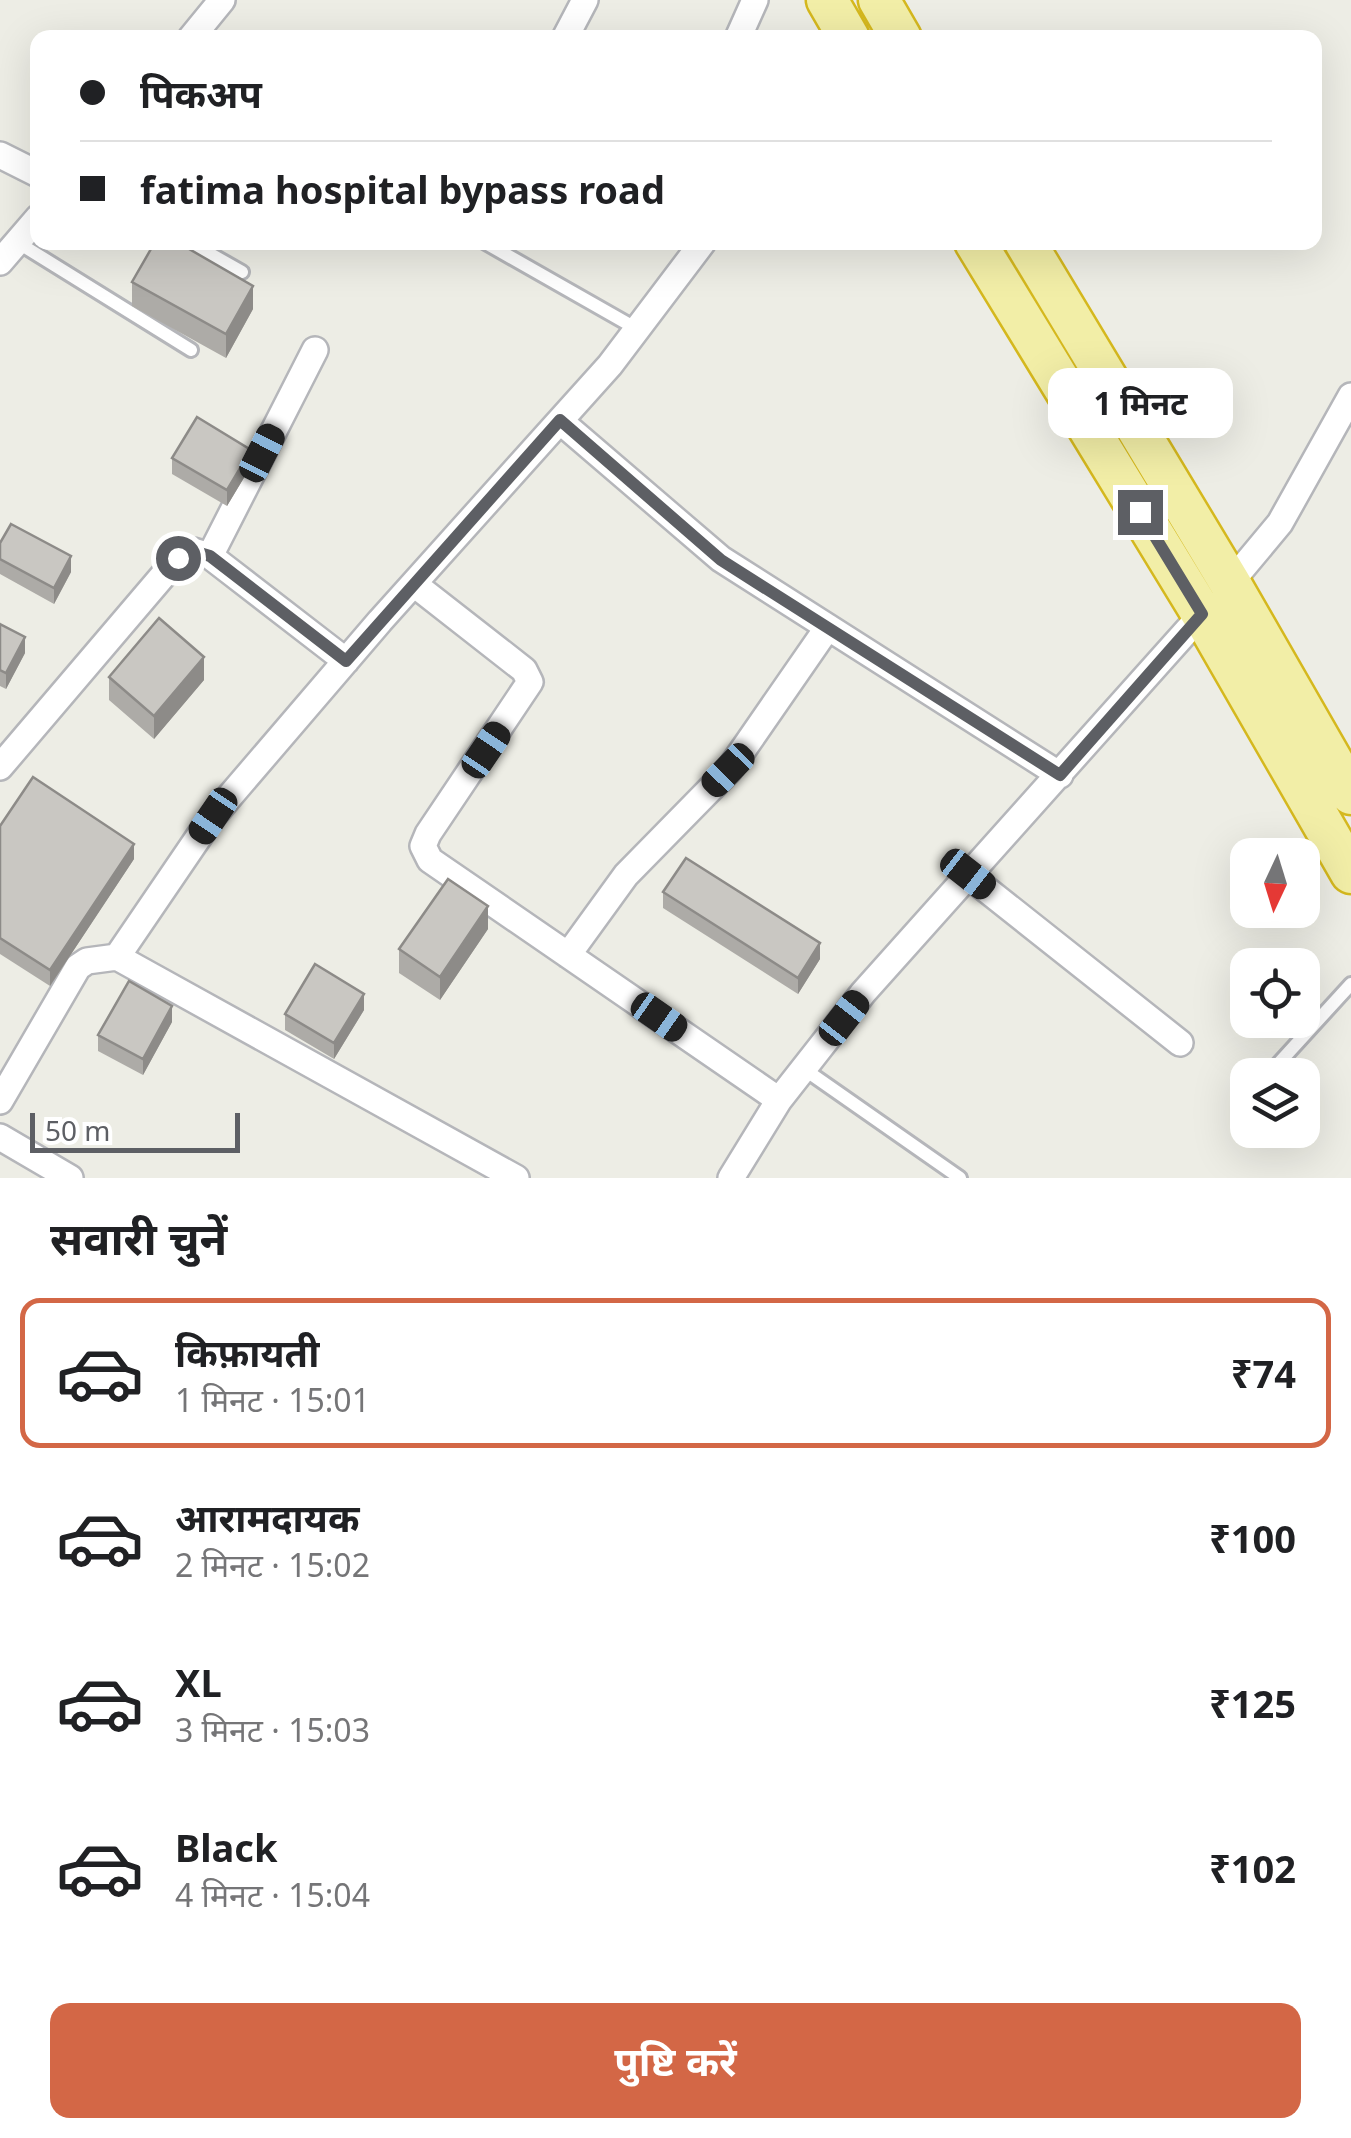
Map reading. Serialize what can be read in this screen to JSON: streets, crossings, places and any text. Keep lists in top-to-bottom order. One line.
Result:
{"scale_bar":"50 m","north":"bottom","page":{"banner":["पिकअप","fatima hospital bypass road"],"bubble":"1 मिनट","scale":"50 m","heading":"सवारी चुनें","list":[{"name":"किफ़ायती","note":"1 मिनट · 15:01","value":"₹74"},{"name":"आरामदायक","note":"2 मिनट · 15:02","value":"₹100"},{"name":"XL","note":"3 मिनट · 15:03","value":"₹125"},{"name":"Black","note":"4 मिनट · 15:04","value":"₹102"}],"buttons":"पुष्टि करें"}}
